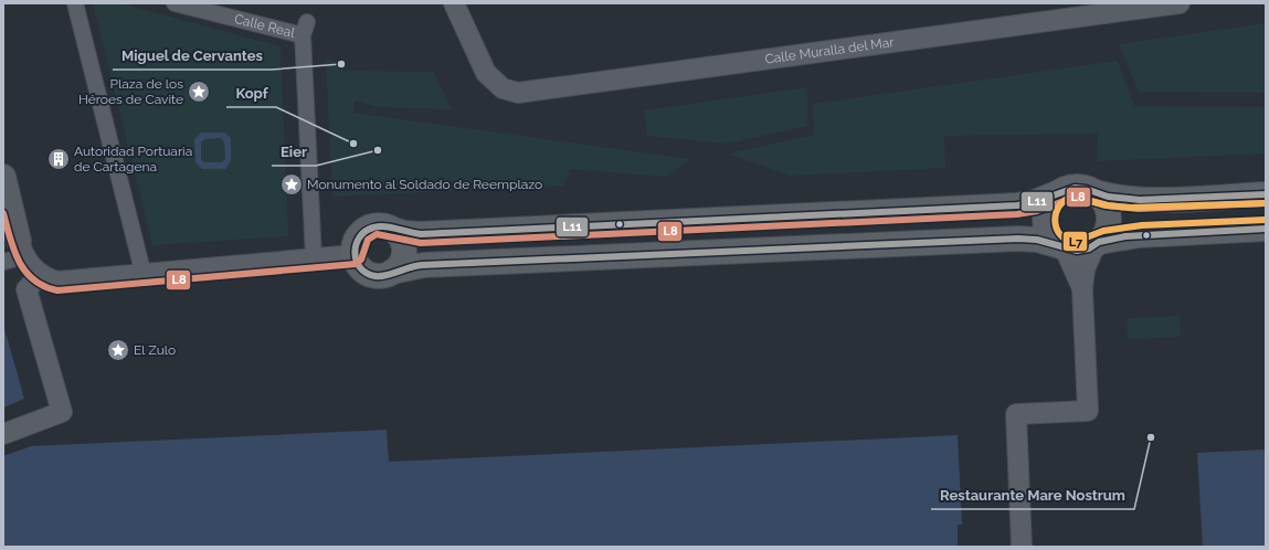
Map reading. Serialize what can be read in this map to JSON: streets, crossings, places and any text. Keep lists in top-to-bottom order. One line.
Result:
{"streets":{"street":["Calle Real","Calle Muralla del Mar"]},"places":{"other":["Miguel de Cervantes","Kopf","Eier","Restaurante Mare Nostrum"],"place":["Plaza de los Héroes de Cavite","Monumento al Soldado de Reemplazo","El Zulo"],"building":["Autoridad Portuaria de Cartagena"]},"lines":["transit line L11","transit line L8","transit line L7"]}
